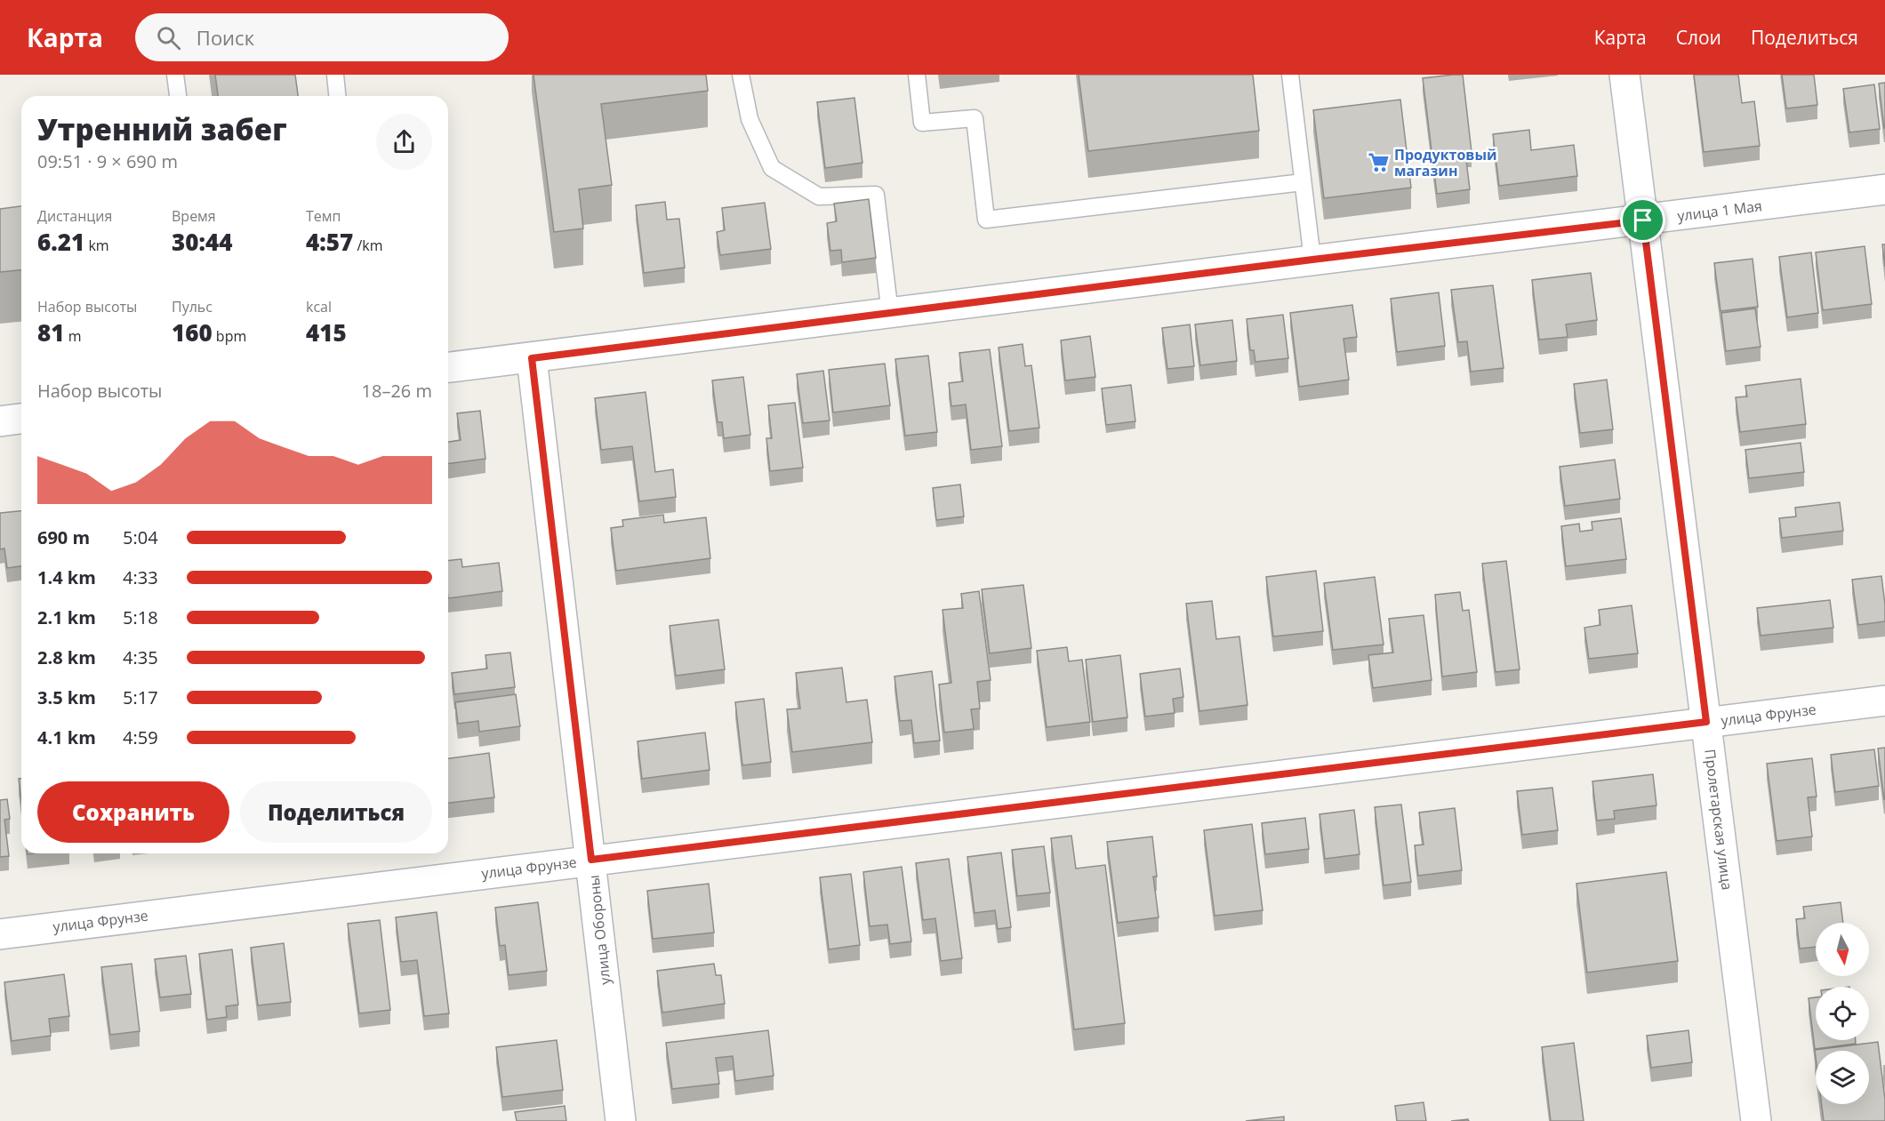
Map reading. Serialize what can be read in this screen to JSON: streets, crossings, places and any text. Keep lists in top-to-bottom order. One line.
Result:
{"streets":{"street":["улица 1 Мая","улица Фрунзе","Пролетарская улица","улица Обороны"]},"crossings":[["улица 1 Мая","Пролетарская улица"],["улица 1 Мая","улица Обороны"],["улица Фрунзе","Пролетарская улица"],["улица Фрунзе","улица Обороны"]],"places":{"supermarket":["Продуктовый магазин"]},"north":"bottom","page":{"header":"Карта","search":"Поиск","nav":["Карта","Слои","Поделиться"],"heading":["Утренний забег","09:51 · 9 × 690 m"],"stats":[["Дистанция","6.21 km"],["Время","30:44"],["Темп","4:57 /km"],["Набор высоты","81 m"],["Пульс","160 bpm"],["kcal","415"]],"chart":["Набор высоты","18–26 m"],"list":[{"name":"690 m","note":"5:04"},{"name":"1.4 km","note":"4:33"},{"name":"2.1 km","note":"5:18"},{"name":"2.8 km","note":"4:35"},{"name":"3.5 km","note":"5:17"},{"name":"4.1 km","note":"4:59"}],"buttons":["Сохранить","Поделиться"]}}
